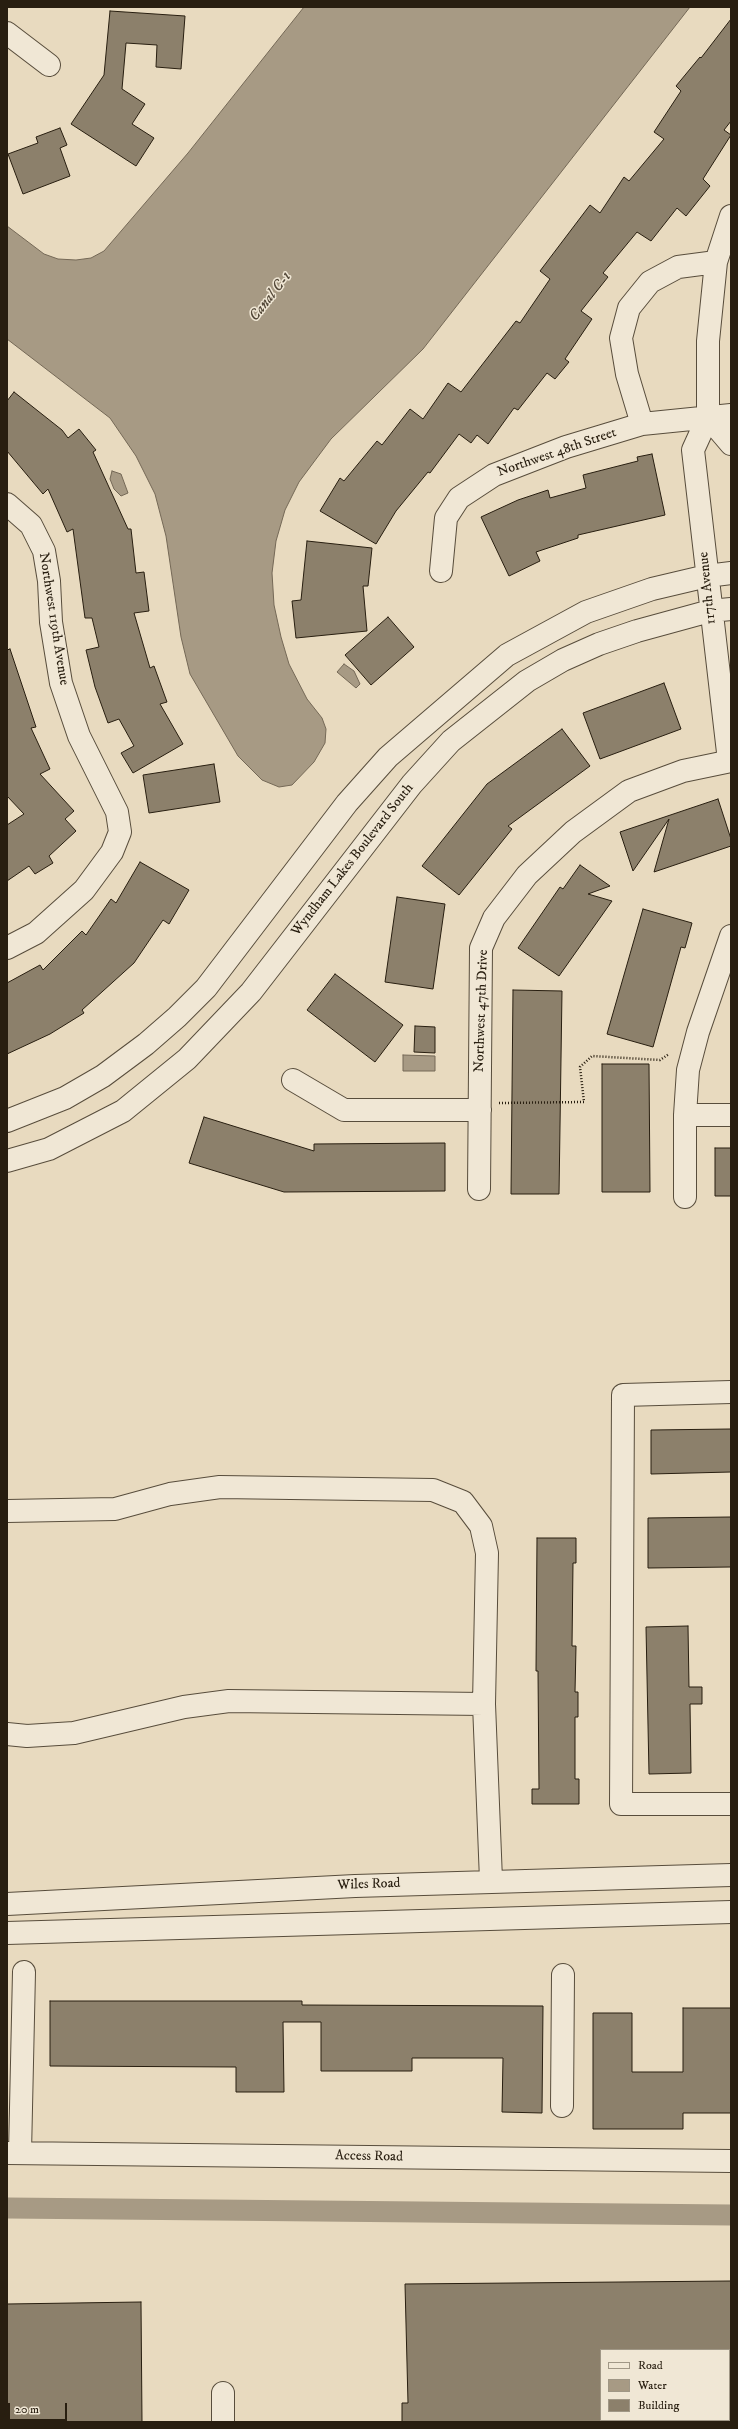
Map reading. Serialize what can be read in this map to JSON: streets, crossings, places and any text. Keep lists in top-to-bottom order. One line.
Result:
{"streets":{"street":["Northwest 48th Street","117th Avenue","Northwest 119th Avenue","Wyndham Lakes Boulevard South","Northwest 47th Drive","Wiles Road","Access Road"]},"crossings":[["Northwest 48th Street","117th Avenue"],["117th Avenue","Wyndham Lakes Boulevard South"],["117th Avenue","Northwest 47th Drive"]],"water":["Canal C-1"],"legend":["Road","Water","Building"],"scale_bar":"20 m"}
